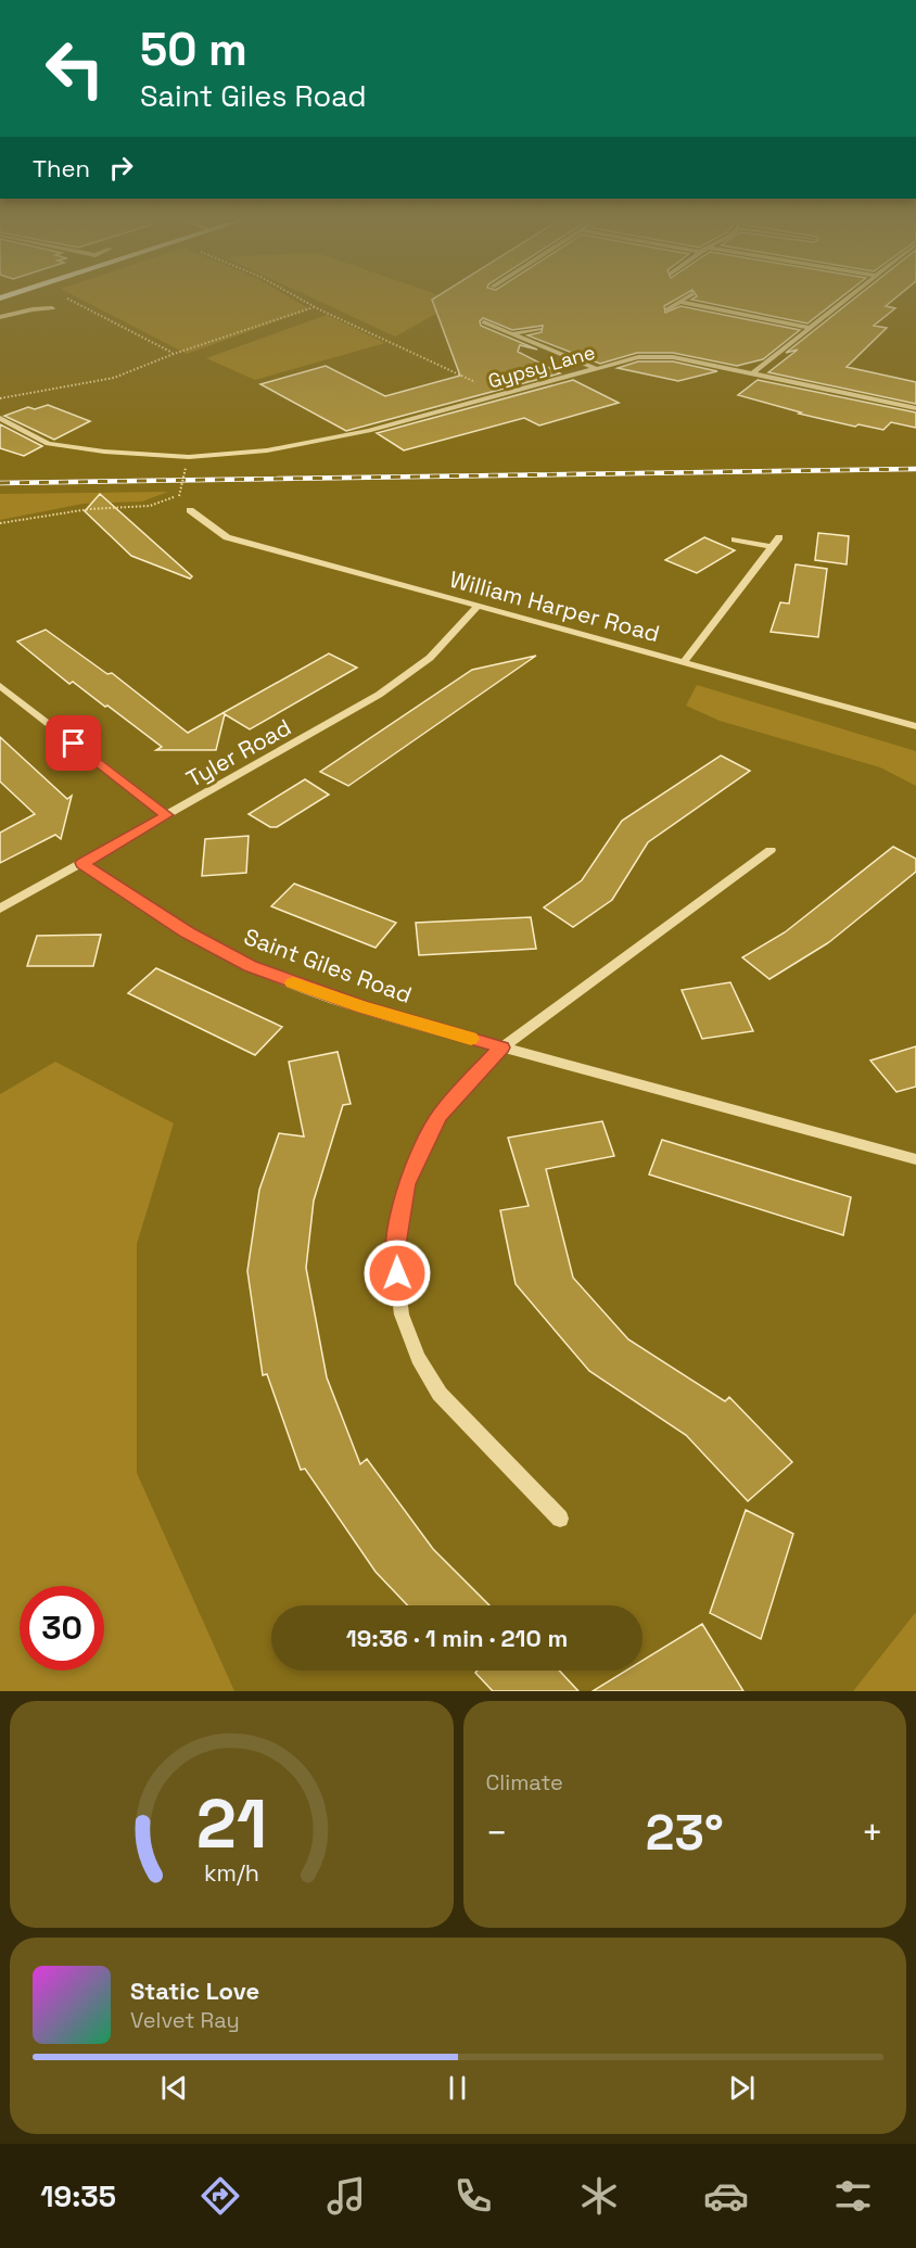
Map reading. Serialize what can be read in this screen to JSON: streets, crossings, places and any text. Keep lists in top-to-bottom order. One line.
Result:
{"streets":{"street":["Gypsy Lane","William Harper Road","Tyler Road","Saint Giles Road"]},"crossings":[["William Harper Road","Tyler Road"],["Tyler Road","Saint Giles Road"]],"page":{"turn":["50 m","Saint Giles Road"],"then":"Then","limit":"30","trip":"19:36 · 1 min · 210 m","tile":"Climate","heat":["−","23°","+"],"song":["Static Love","Velvet Ray"],"tabs":"19:35","gauge":["21","km/h"]}}
